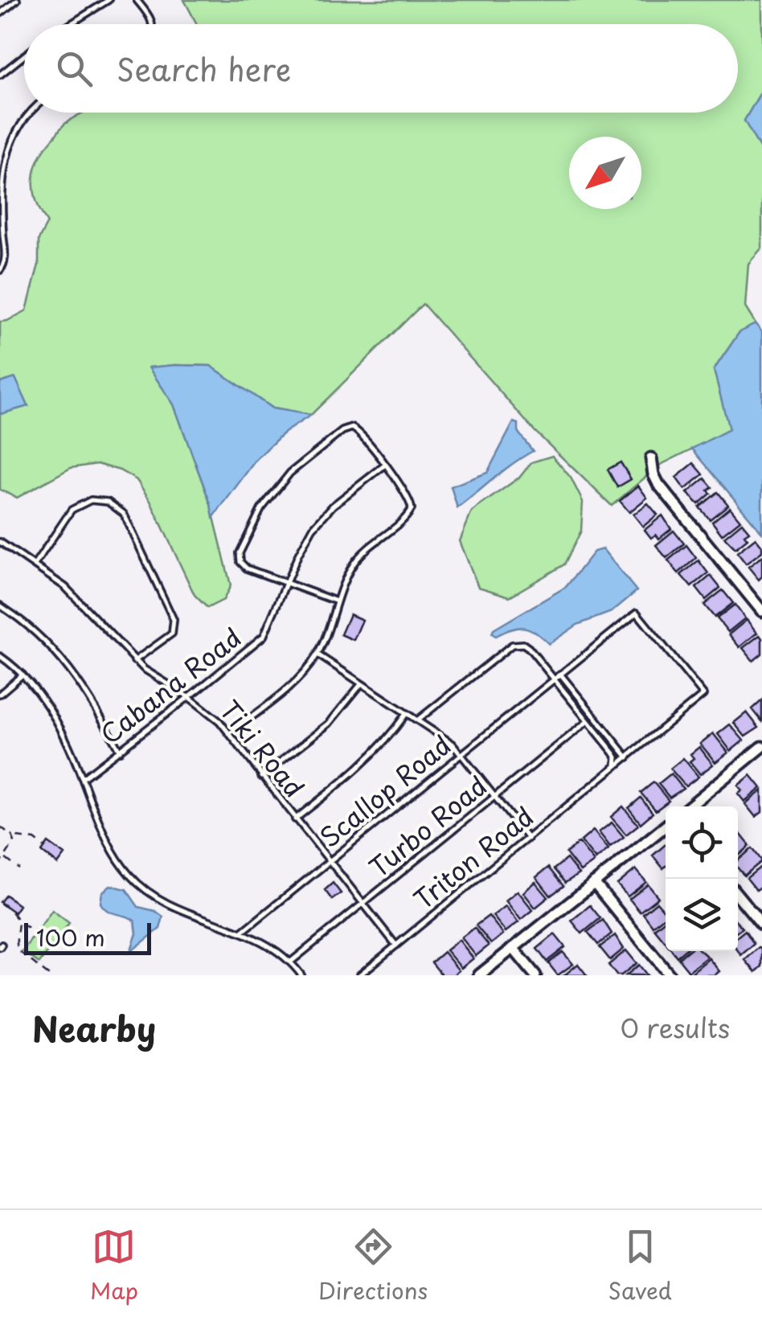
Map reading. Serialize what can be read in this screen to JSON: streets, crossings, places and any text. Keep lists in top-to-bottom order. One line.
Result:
{"streets":{"lane":["Cabana Road","Tiki Road","Scallop Road","Turbo Road","Triton Road"]},"crossings":[["Cabana Road","Tiki Road"],["Tiki Road","Scallop Road"],["Tiki Road","Turbo Road"],["Tiki Road","Triton Road"],["Scallop Road","Triton Road"]],"scale_bar":"100 m","north":"bottom left","page":{"search":"Search here","scale":"100 m","heading":["Nearby","0 results"],"nav":["Map","Directions","Saved"]}}
